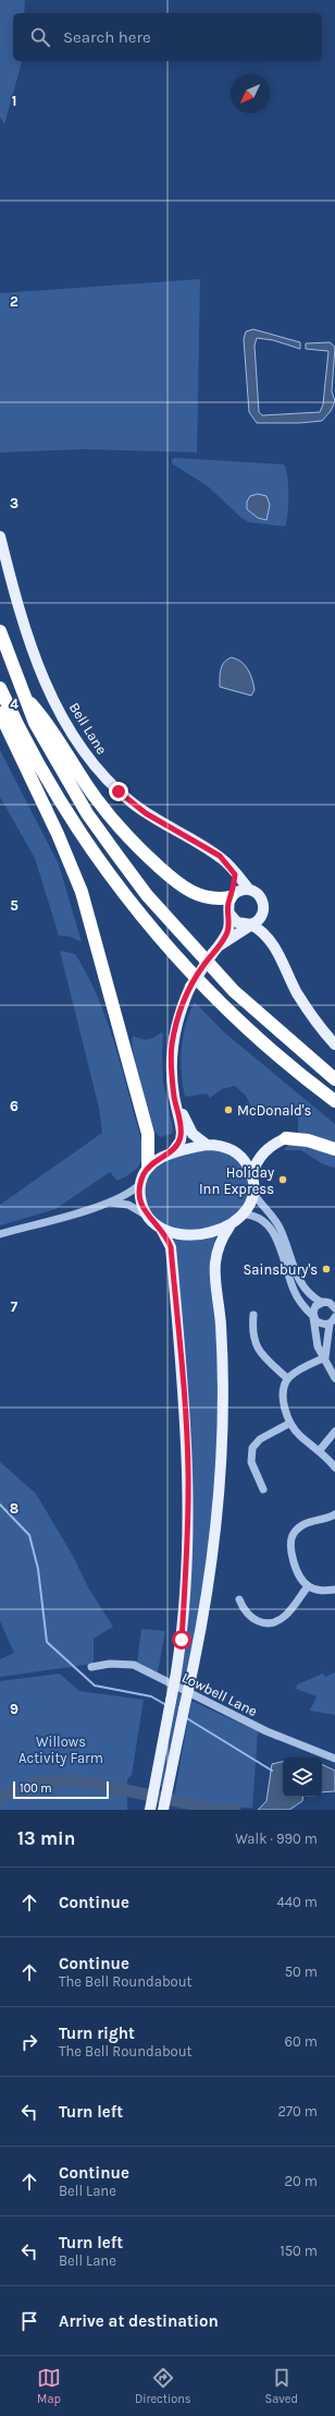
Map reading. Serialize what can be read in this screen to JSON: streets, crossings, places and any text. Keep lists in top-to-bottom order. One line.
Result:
{"streets":{"main road":["Bell Lane"],"street":["Lowbell Lane"]},"parks":["Willows Activity Farm"],"places":["McDonald's","Holiday Inn Express","Sainsbury's"],"scale_bar":"100 m","north":"bottom left","page":{"search":"Search here","scale":"100 m","heading":["13 min","Walk · 990 m"],"list":[["Continue","440 m"],["Continue","The Bell Roundabout","50 m"],["Turn right","The Bell Roundabout","60 m"],["Turn left","270 m"],["Continue","Bell Lane","20 m"],["Turn left","Bell Lane","150 m"],"Arrive at destination"],"nav":["Map","Directions","Saved"]},"grid":{"rows":["1","2","3","4","5","6","7","8","9"]}}
